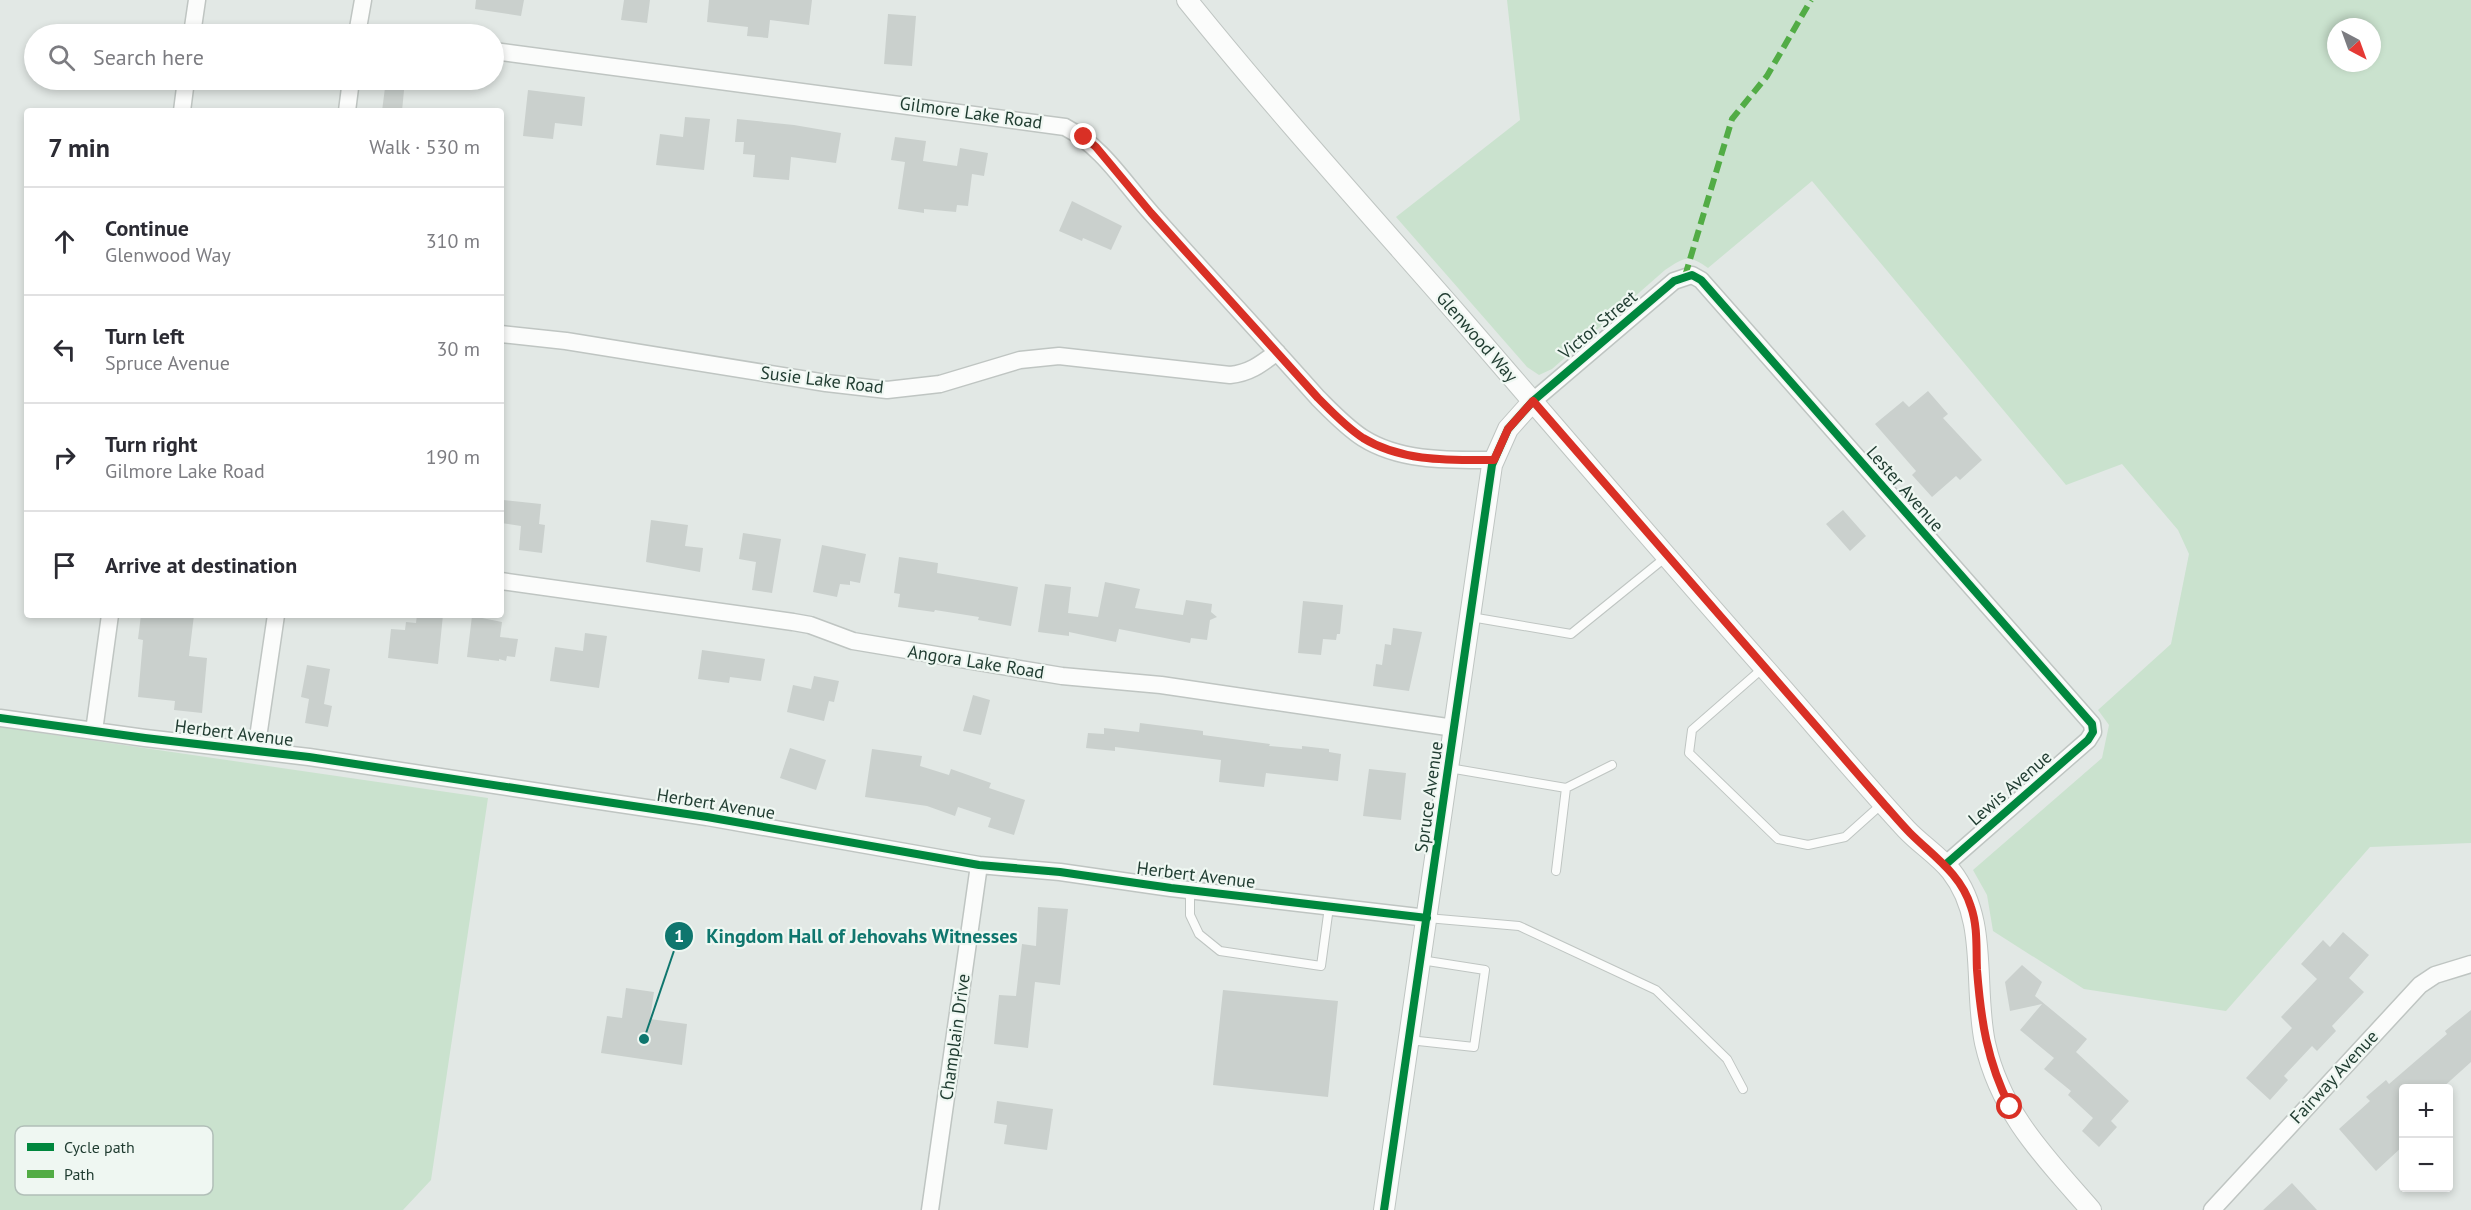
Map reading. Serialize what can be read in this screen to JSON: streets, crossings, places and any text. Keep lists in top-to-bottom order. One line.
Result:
{"streets":{"street":["Gilmore Lake Road","Victor Street","Glenwood Way","Susie Lake Road","Lester Avenue","Angora Lake Road","Herbert Avenue","Lewis Avenue","Spruce Avenue","Champlain Drive","Fairway Avenue"]},"crossings":[["Gilmore Lake Road","Susie Lake Road"],["Gilmore Lake Road","Spruce Avenue"],["Victor Street","Glenwood Way"],["Victor Street","Lester Avenue"],["Victor Street","Spruce Avenue"],["Glenwood Way","Lewis Avenue"],["Glenwood Way","Spruce Avenue"],["Lester Avenue","Lewis Avenue"],["Angora Lake Road","Spruce Avenue"],["Herbert Avenue","Spruce Avenue"],["Herbert Avenue","Champlain Drive"]],"places":["Kingdom Hall of Jehovahs Witnesses"],"legend":["Cycle path","Path"],"north":"bottom right","page":{"search":"Search here","heading":["7 min","Walk · 530 m"],"list":[["Continue","Glenwood Way","310 m"],["Turn left","Spruce Avenue","30 m"],["Turn right","Gilmore Lake Road","190 m"],"Arrive at destination"],"map_buttons":["+","−"]}}
